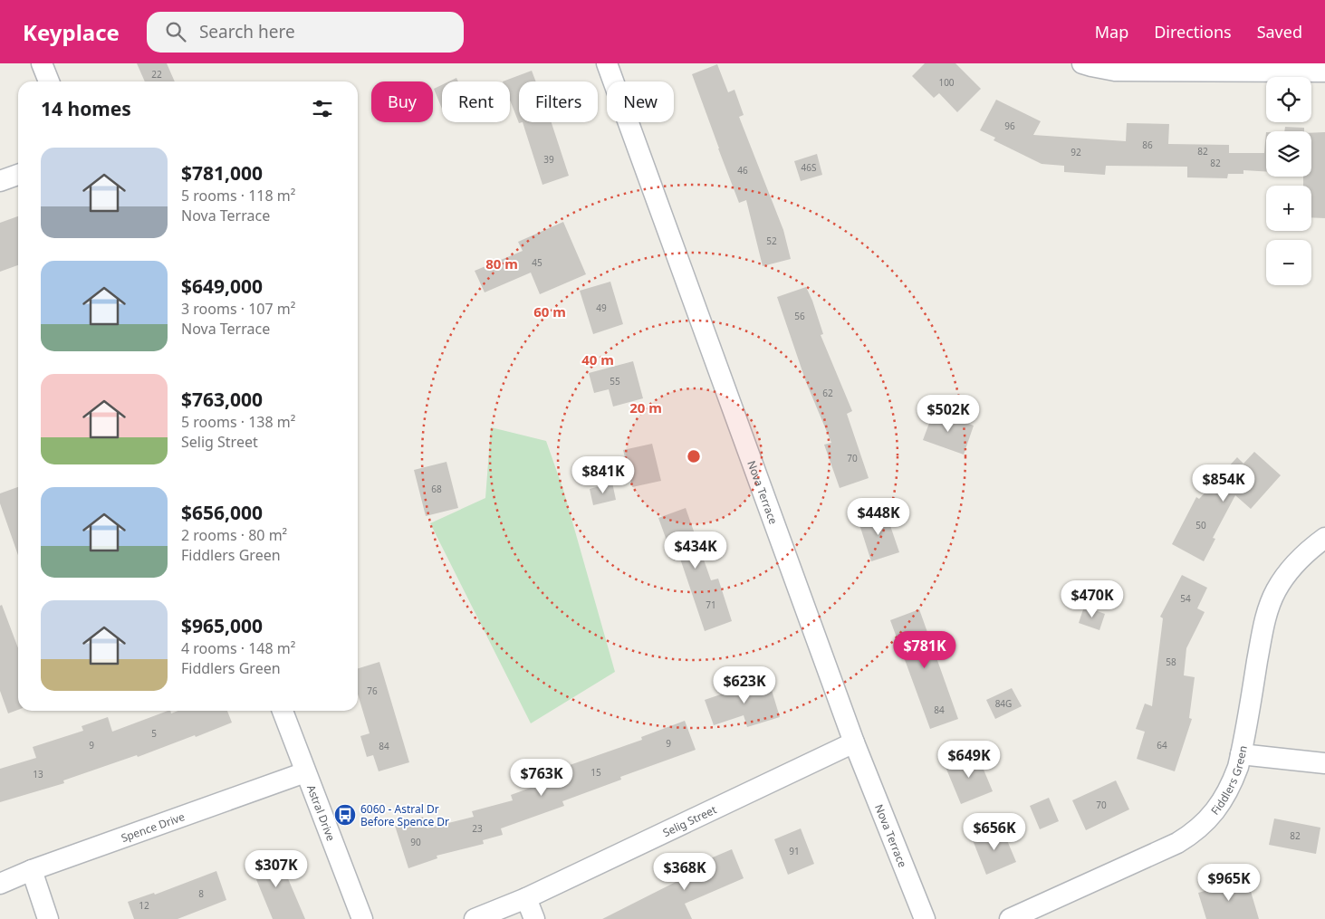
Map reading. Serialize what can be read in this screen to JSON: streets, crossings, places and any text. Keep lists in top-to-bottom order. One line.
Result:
{"streets":{"street":["Nova Terrace","Fiddlers Green","Astral Drive","Selig Street","Spence Drive"]},"crossings":[["Nova Terrace","Selig Street"],["Astral Drive","Spence Drive"]],"places":{"bus stop":["6060 - Astral Dr Before Spence Dr"]},"house_numbers":["22","100","96","86","82","92","39","82","46S","46","52","45","49","56","55","62","70","68","50","54","71","58","76","84G","84","5","9","9","64","84","15","13","70","23","82","90","91","8","12"],"page":{"header":"Keyplace","search":"Search here","nav":["Map","Directions","Saved"],"map_buttons":["+","−"],"chip":["Buy","Rent","Filters","New"],"heading":"14 homes","list":[{"name":"$781,000","note":"5 rooms · 118 m² · Nova Terrace"},{"name":"$649,000","note":"3 rooms · 107 m² · Nova Terrace"},{"name":"$763,000","note":"5 rooms · 138 m² · Selig Street"},{"name":"$656,000","note":"2 rooms · 80 m² · Fiddlers Green"},{"name":"$965,000","note":"4 rooms · 148 m² · Fiddlers Green"}],"price":["$502K","$841K","$854K","$448K","$434K","$470K","$781K","$623K","$649K","$763K","$656K","$307K","$368K","$965K"]},"rings":["80 m","60 m","40 m","20 m"]}
